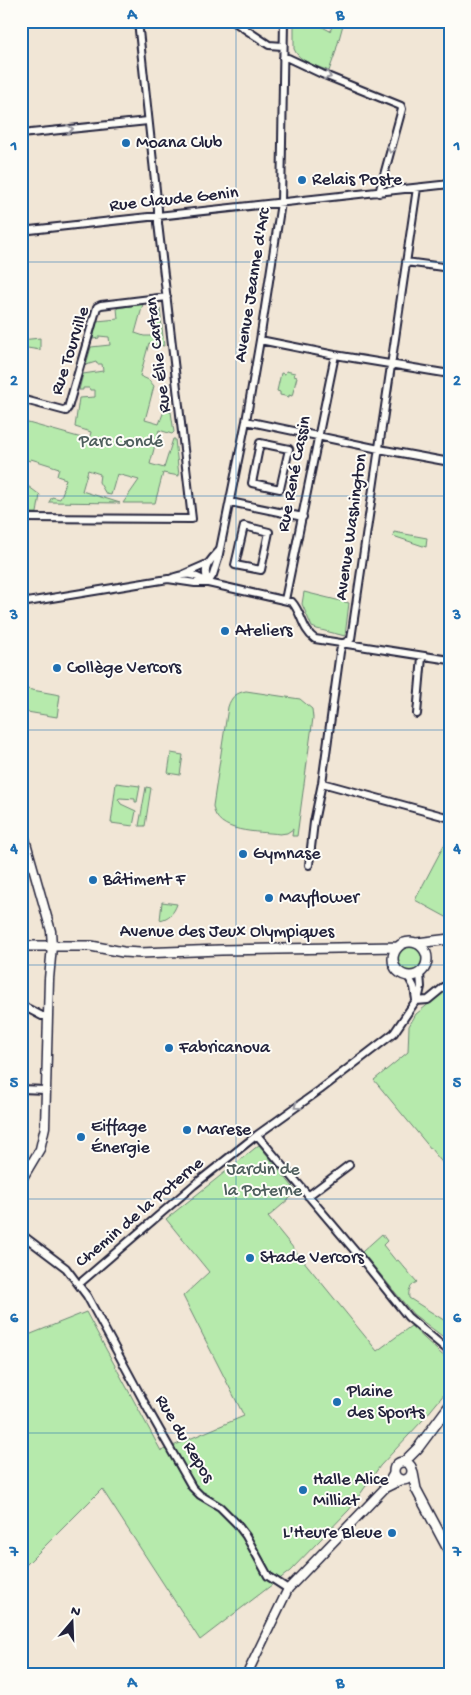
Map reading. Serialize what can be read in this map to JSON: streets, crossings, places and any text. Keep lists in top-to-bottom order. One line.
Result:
{"streets":{"main road":["Avenue des Jeux Olympiques"],"street":["Rue Claude Genin","Avenue Jeanne d'Arc","Rue Tourville","Rue Élie Cartan","Rue René Cassin","Avenue Washington","Chemin de la Poterne","Rue du Repos"]},"crossings":[["Rue Claude Genin","Avenue Jeanne d'Arc"],["Rue Claude Genin","Rue Élie Cartan"],["Rue Claude Genin","Avenue Washington"],["Rue Tourville","Rue Élie Cartan"],["Avenue des Jeux Olympiques","Chemin de la Poterne"],["Chemin de la Poterne","Rue du Repos"]],"one_way":["Chemin de la Poterne"],"parks":["Parc Condé","Jardin de la Poterne"],"places":["Moana Club","Relais Poste","Ateliers","Collège Vercors","Gymnase","Bâtiment F","Mayflower","Fabricanova","Marese","Eiffage Énergie","Stade Vercors","Plaine des Sports","Halle Alice Milliat","L'Heure Bleue"],"north":"top","grid":{"columns":["A","B"],"rows":["1","2","3","4","5","6","7"]}}
